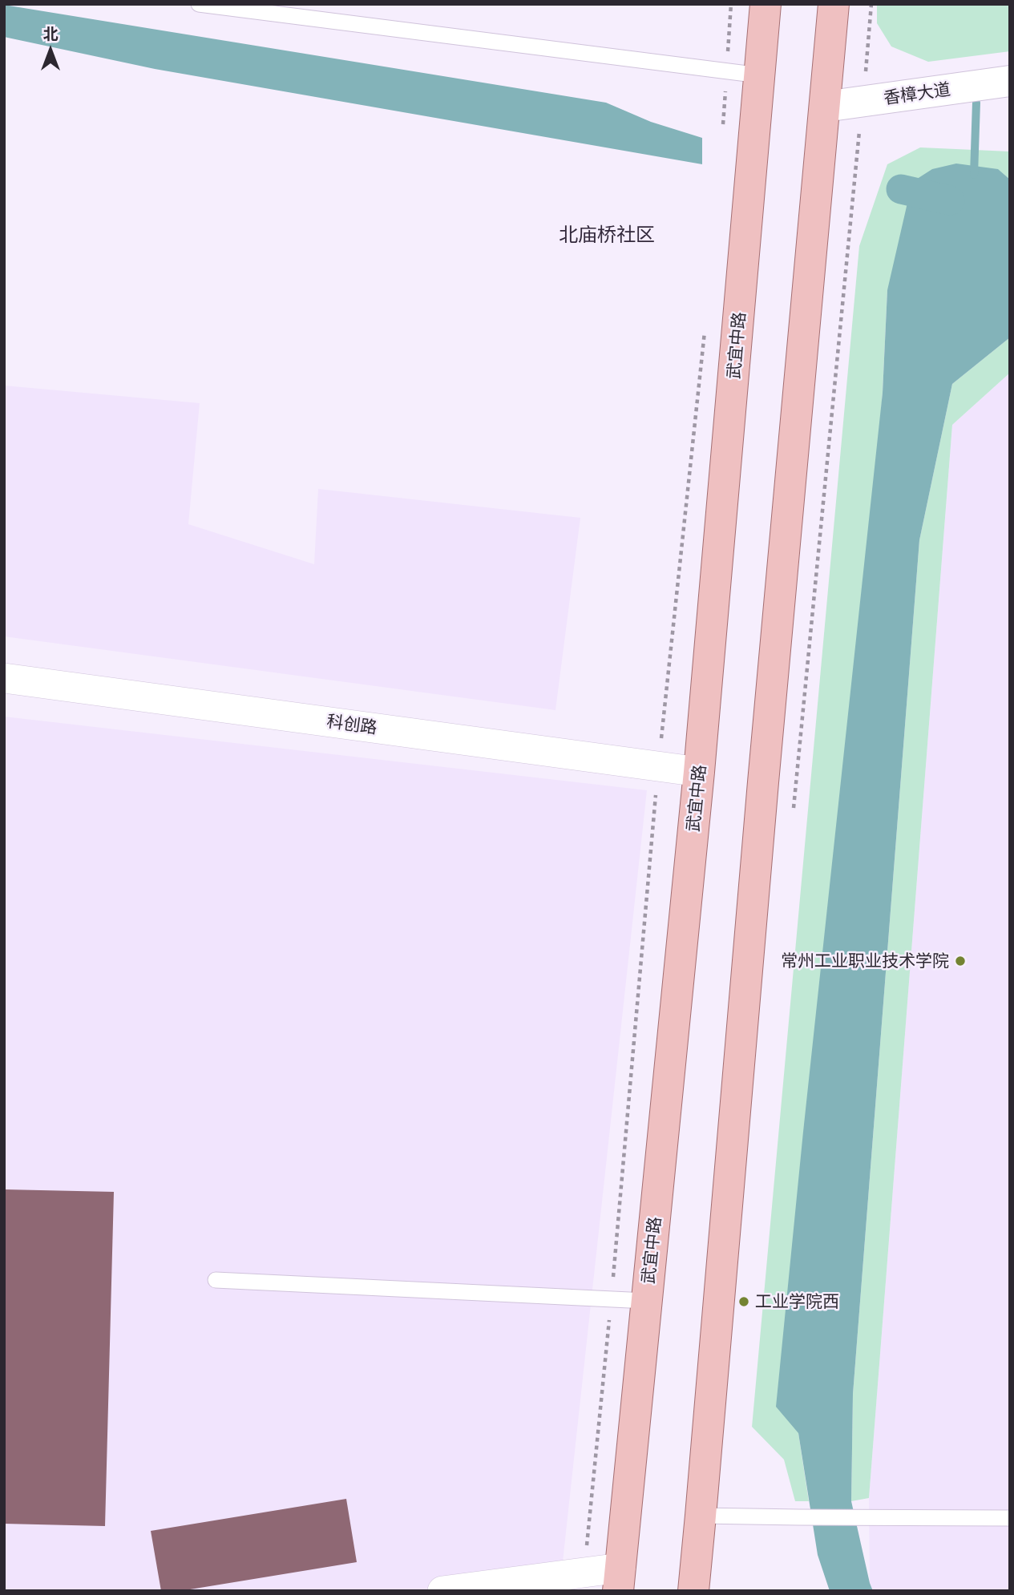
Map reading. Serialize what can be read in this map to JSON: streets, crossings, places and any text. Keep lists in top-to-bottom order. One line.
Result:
{"streets":{"main road":["武宜中路"],"street":["香樟大道","科创路"]},"crossings":[["武宜中路","科创路"]],"districts":["北庙桥社区"],"places":["常州工业职业技术学院","工业学院西"],"north":"top"}
